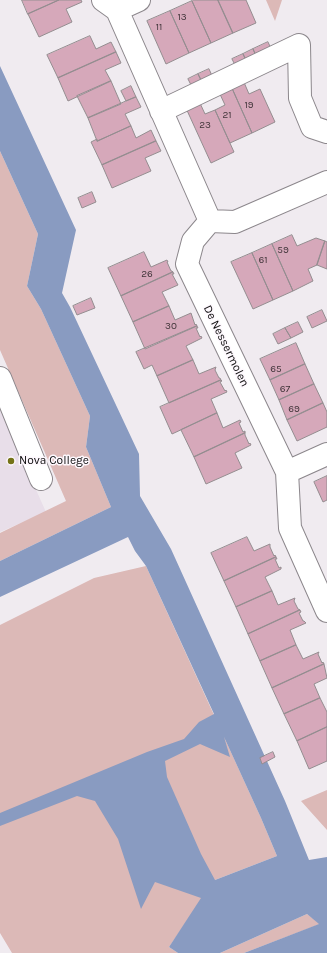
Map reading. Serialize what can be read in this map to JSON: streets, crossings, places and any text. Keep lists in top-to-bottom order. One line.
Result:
{"streets":{"street":["De Nessermolen"]},"places":["Nova College"],"house_numbers":["13","11","19","21","23","59","61","26","30","65","67","69"]}
